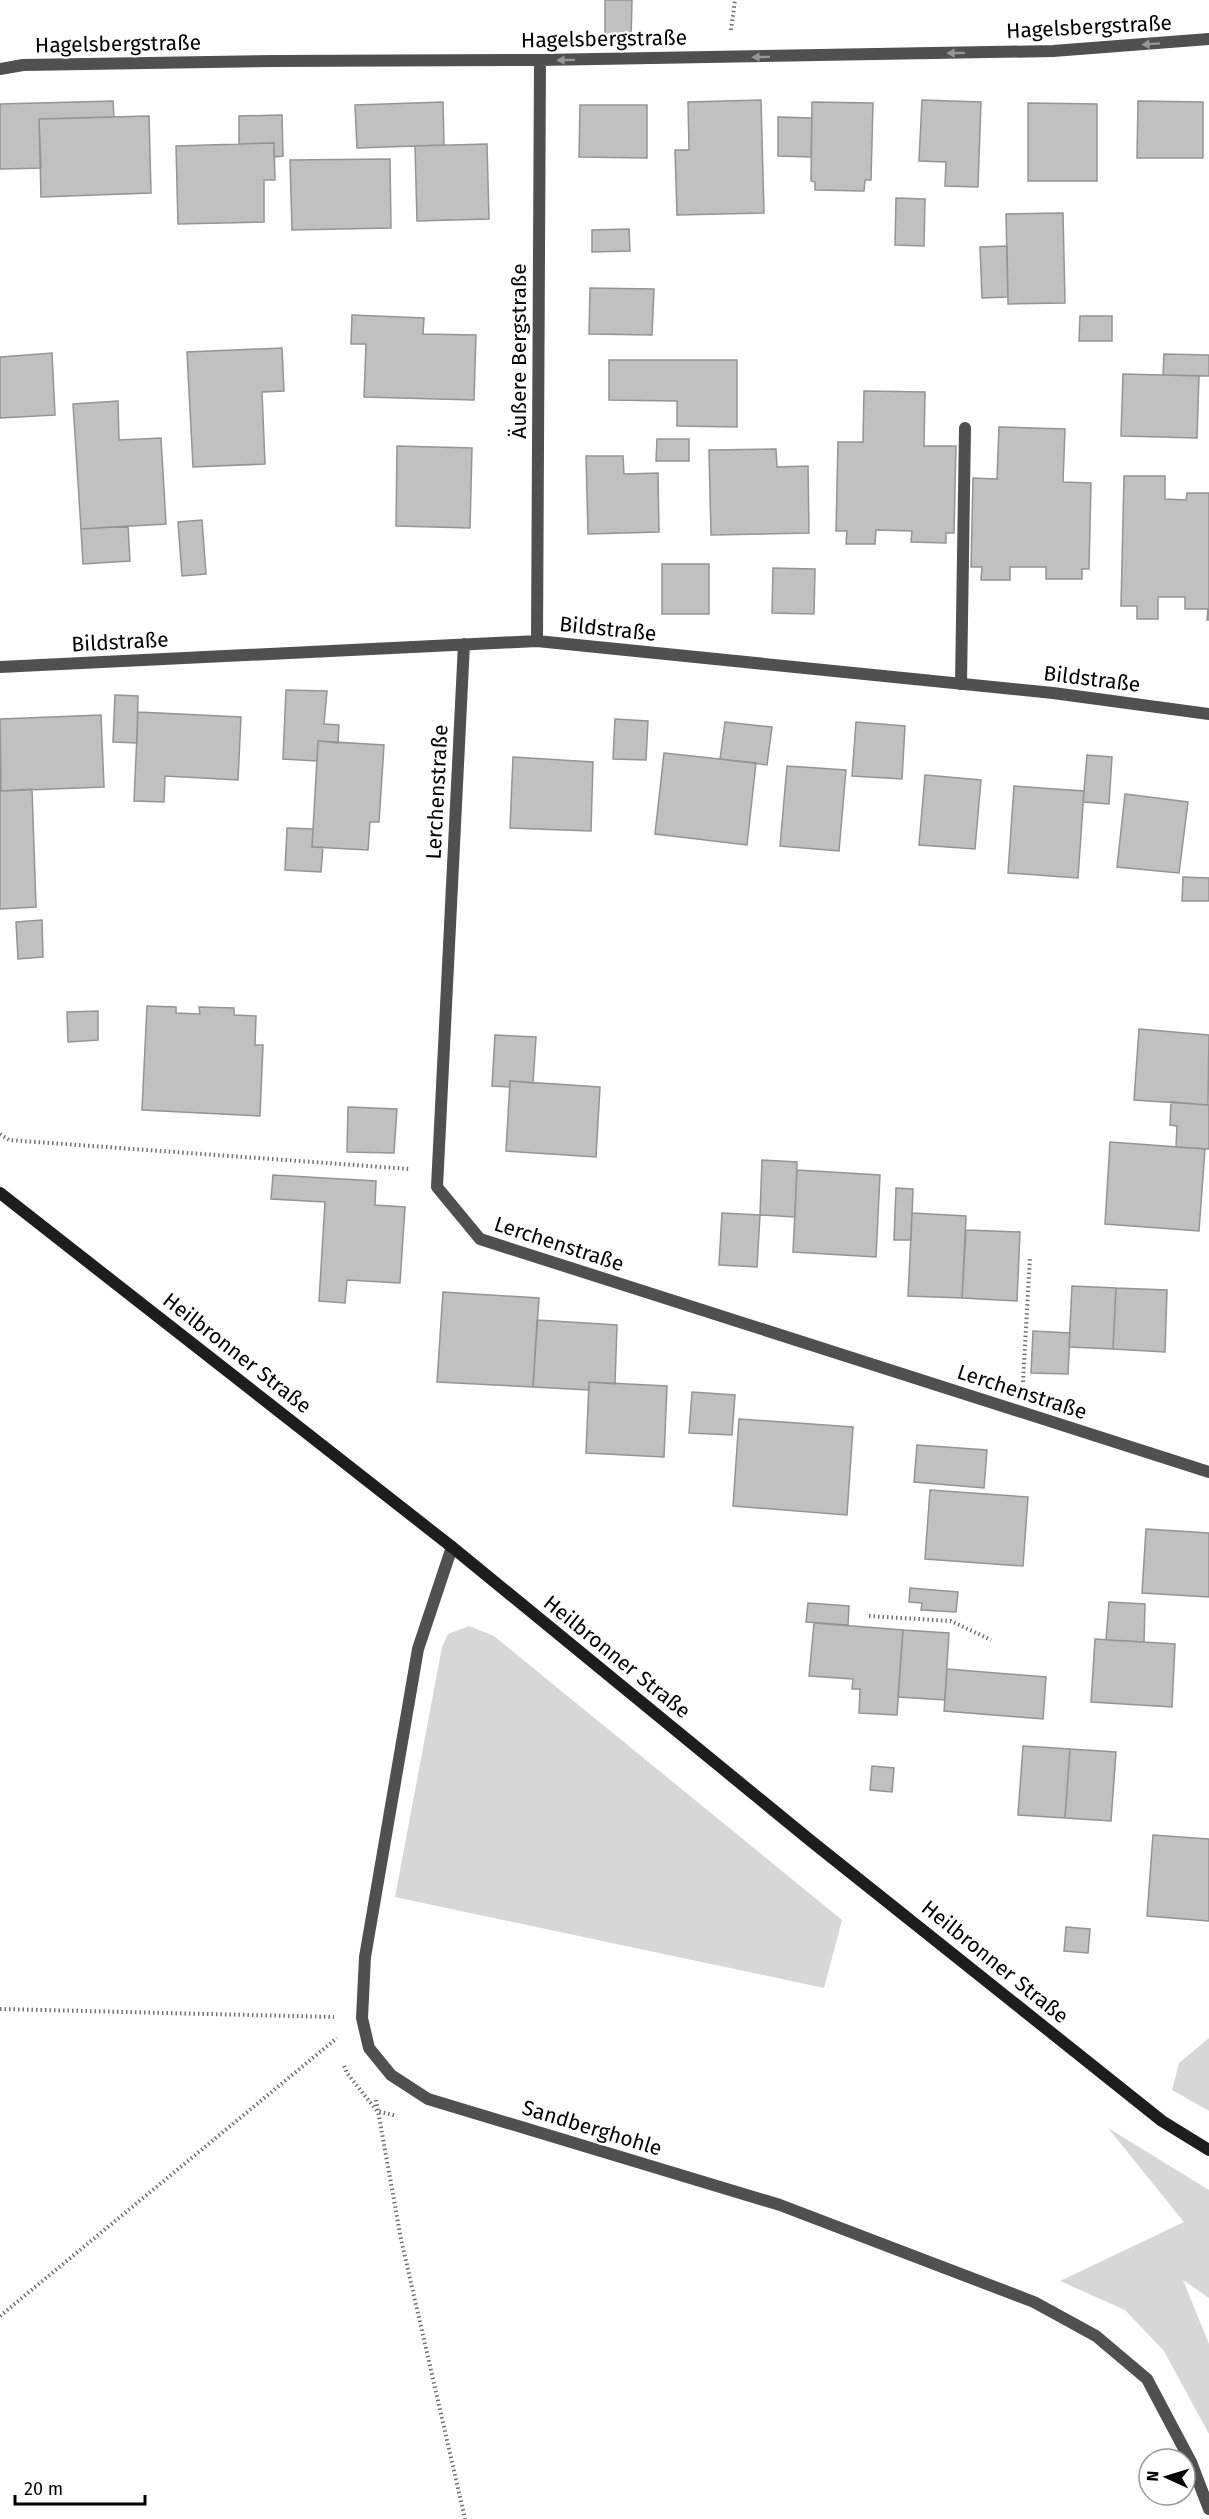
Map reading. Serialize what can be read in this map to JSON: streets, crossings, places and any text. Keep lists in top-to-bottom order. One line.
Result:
{"streets":{"main road":["Heilbronner Straße"],"street":["Hagelsbergstraße","Äußere Bergstraße","Bildstraße","Lerchenstraße","Sandberghohle"]},"crossings":[["Hagelsbergstraße","Äußere Bergstraße"],["Äußere Bergstraße","Bildstraße"],["Bildstraße","Lerchenstraße"],["Heilbronner Straße","Sandberghohle"]],"one_way":["Hagelsbergstraße"],"scale_bar":"20 m","north":"left"}
